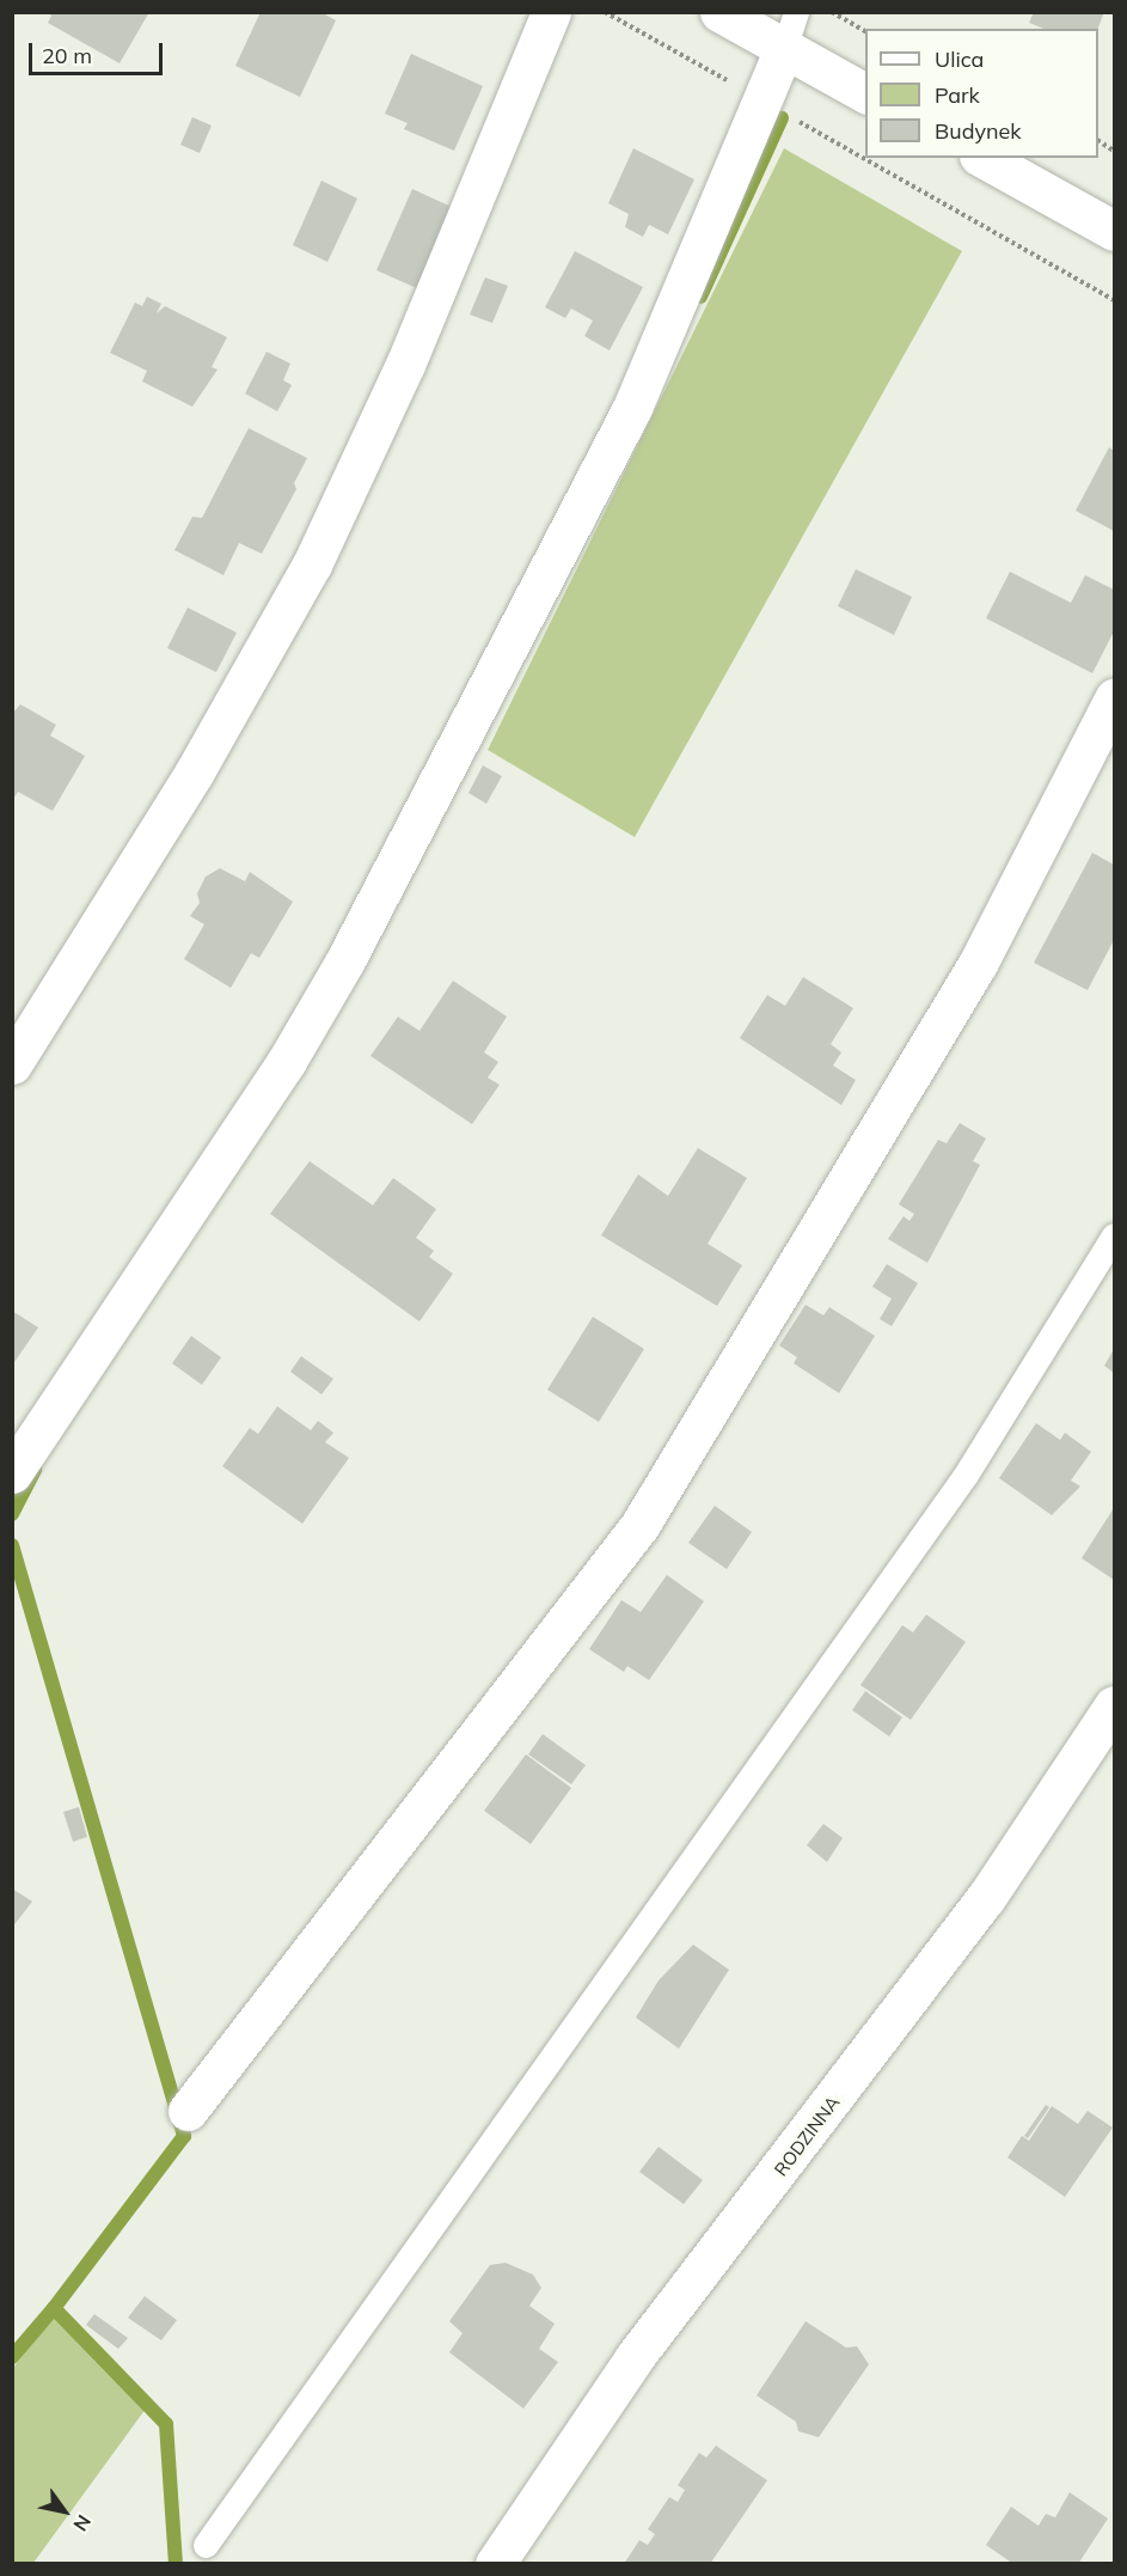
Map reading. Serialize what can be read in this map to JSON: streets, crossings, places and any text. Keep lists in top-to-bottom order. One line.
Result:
{"streets":{"street":["RODZINNA"]},"legend":["Ulica","Park","Budynek"],"scale_bar":"20 m","north":"bottom right"}
